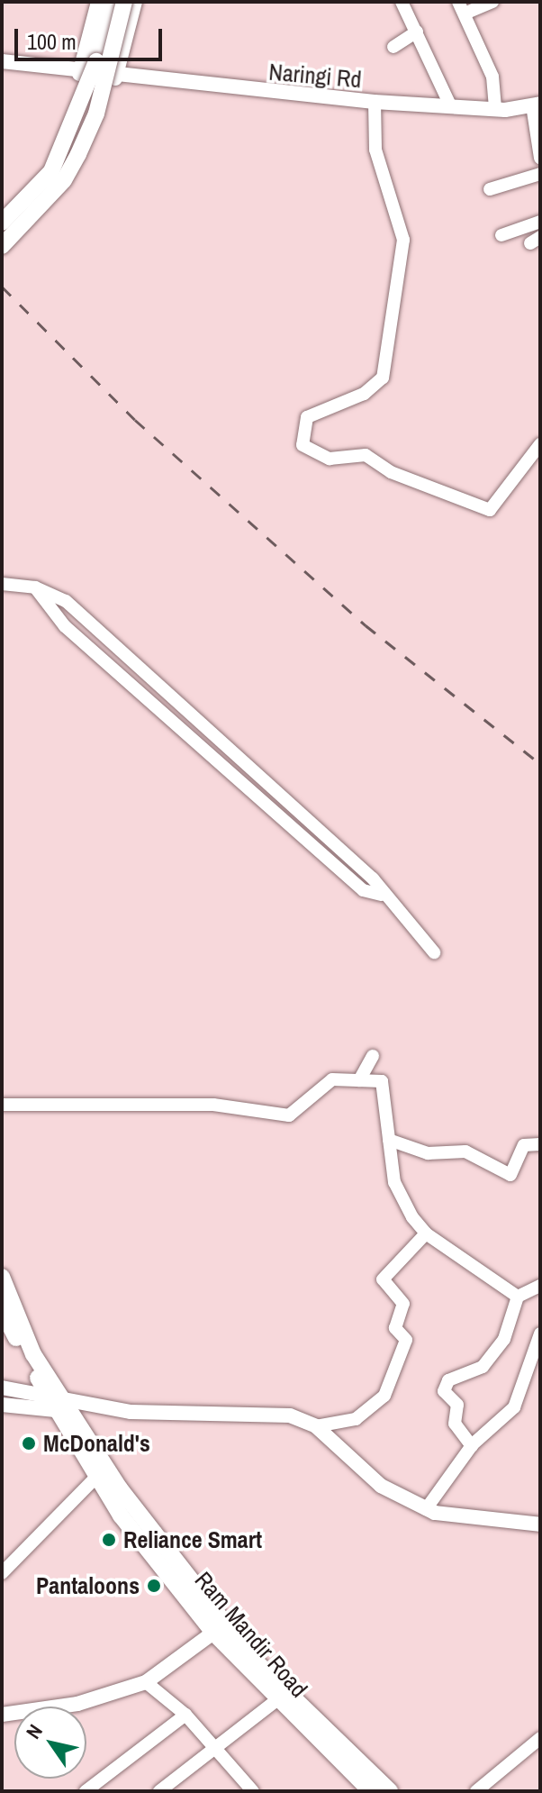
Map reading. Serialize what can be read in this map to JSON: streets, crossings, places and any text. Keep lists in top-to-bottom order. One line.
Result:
{"streets":{"main road":["Ram Mandir Road"],"street":["Naringi Rd"]},"places":["McDonald's","Reliance Smart","Pantaloons"],"scale_bar":"100 m","north":"top left"}
